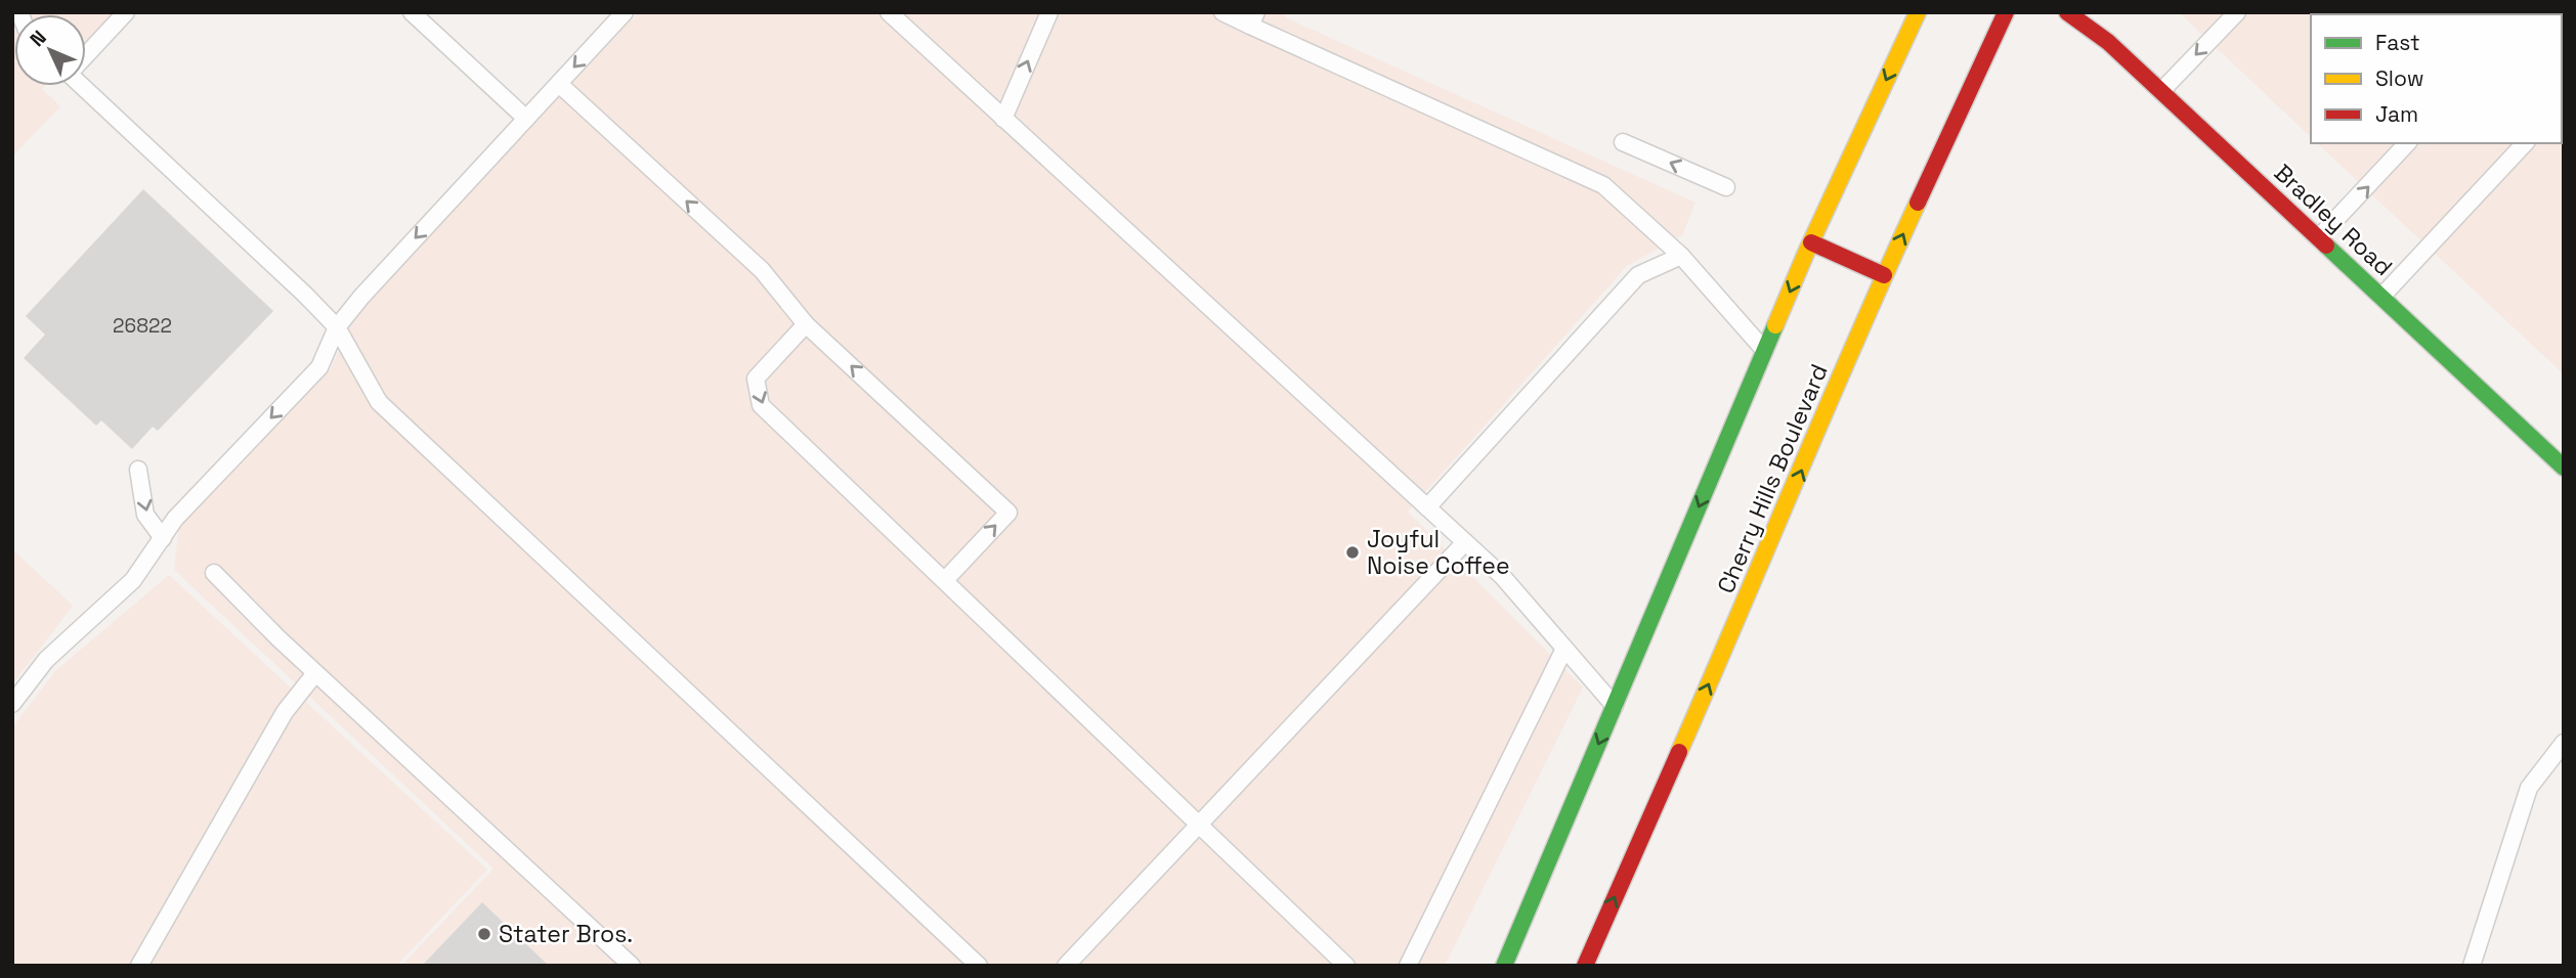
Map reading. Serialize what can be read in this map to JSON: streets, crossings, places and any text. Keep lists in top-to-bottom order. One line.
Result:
{"streets":{"street":["Bradley Road","Cherry Hills Boulevard"]},"places":["Joyful Noise Coffee","Stater Bros."],"house_numbers":["26822"],"legend":["Fast","Slow","Jam"],"north":"top left"}
